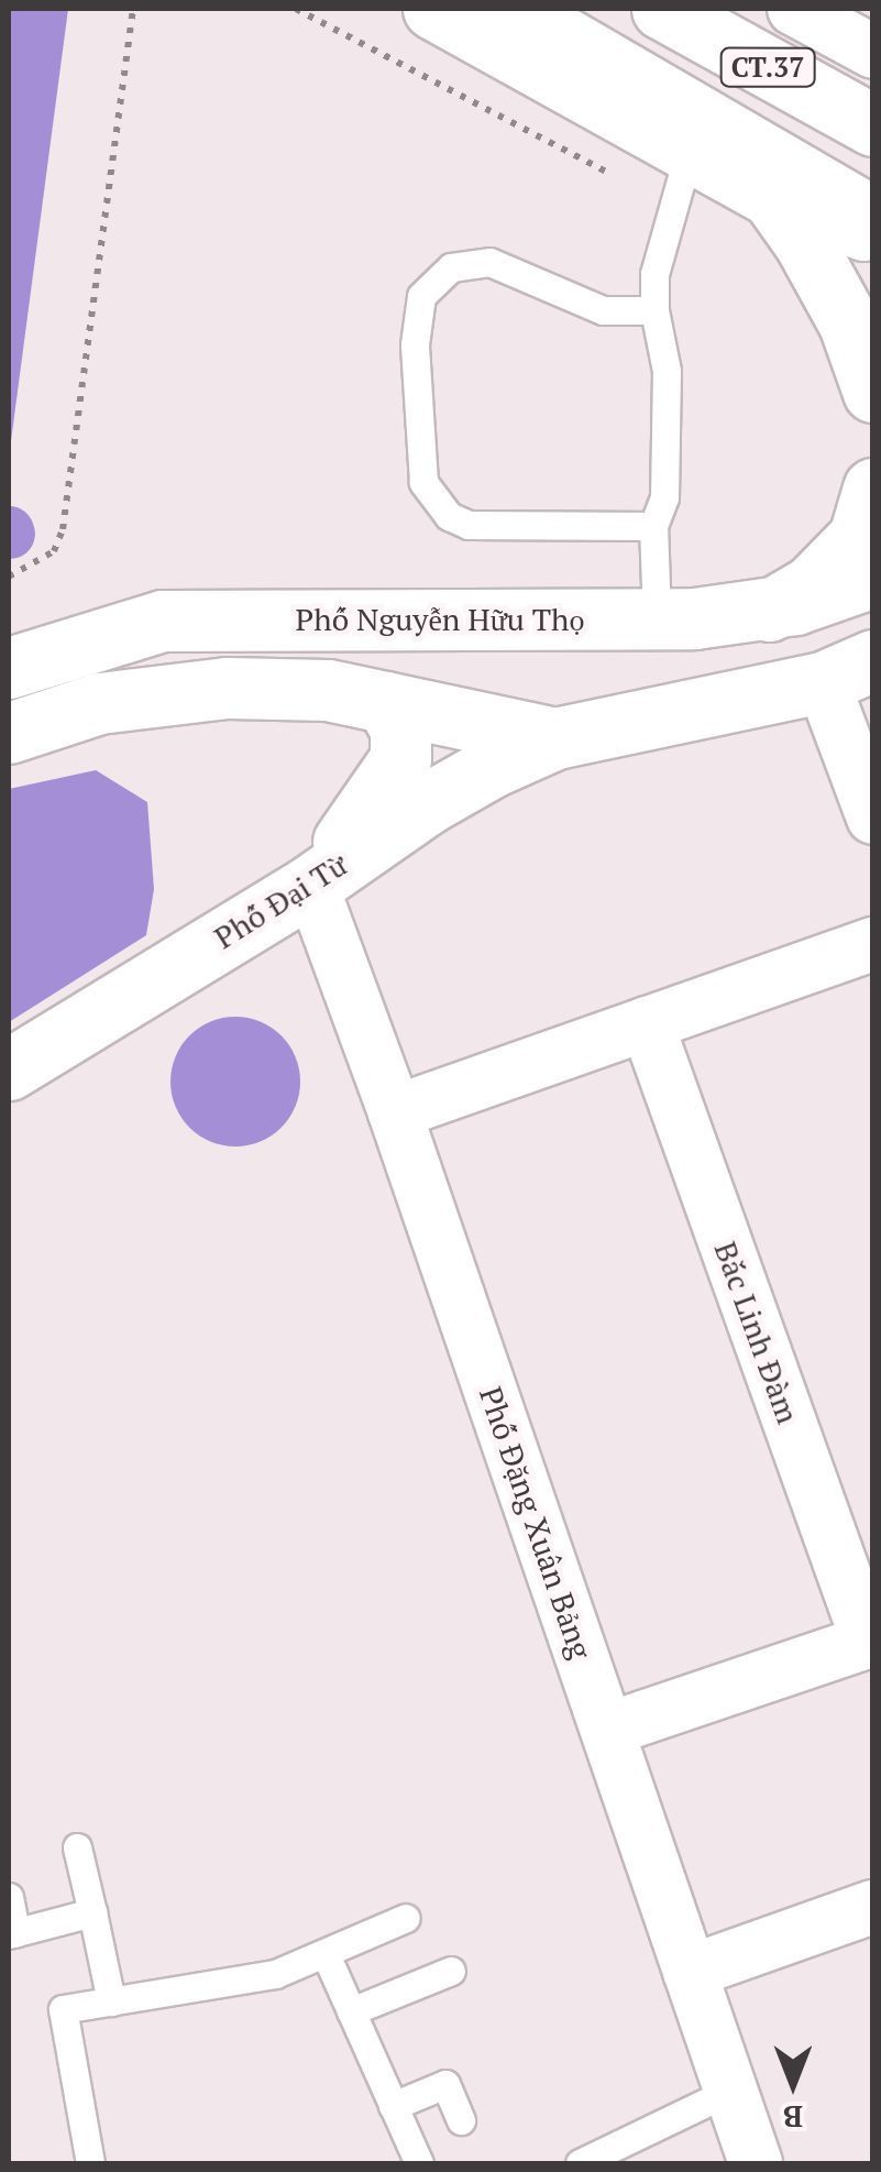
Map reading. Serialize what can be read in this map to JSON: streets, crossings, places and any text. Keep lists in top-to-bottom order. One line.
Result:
{"streets":{"main road":["CT.37","Phố Nguyễn Hữu Thọ","Phố Đại Từ"],"street":["Bắc Linh Đàm","Phố Đặng Xuân Bảng"]},"crossings":[["Phố Đại Từ","Phố Đặng Xuân Bảng"],["Bắc Linh Đàm","Phố Đặng Xuân Bảng"]],"north":"bottom"}
